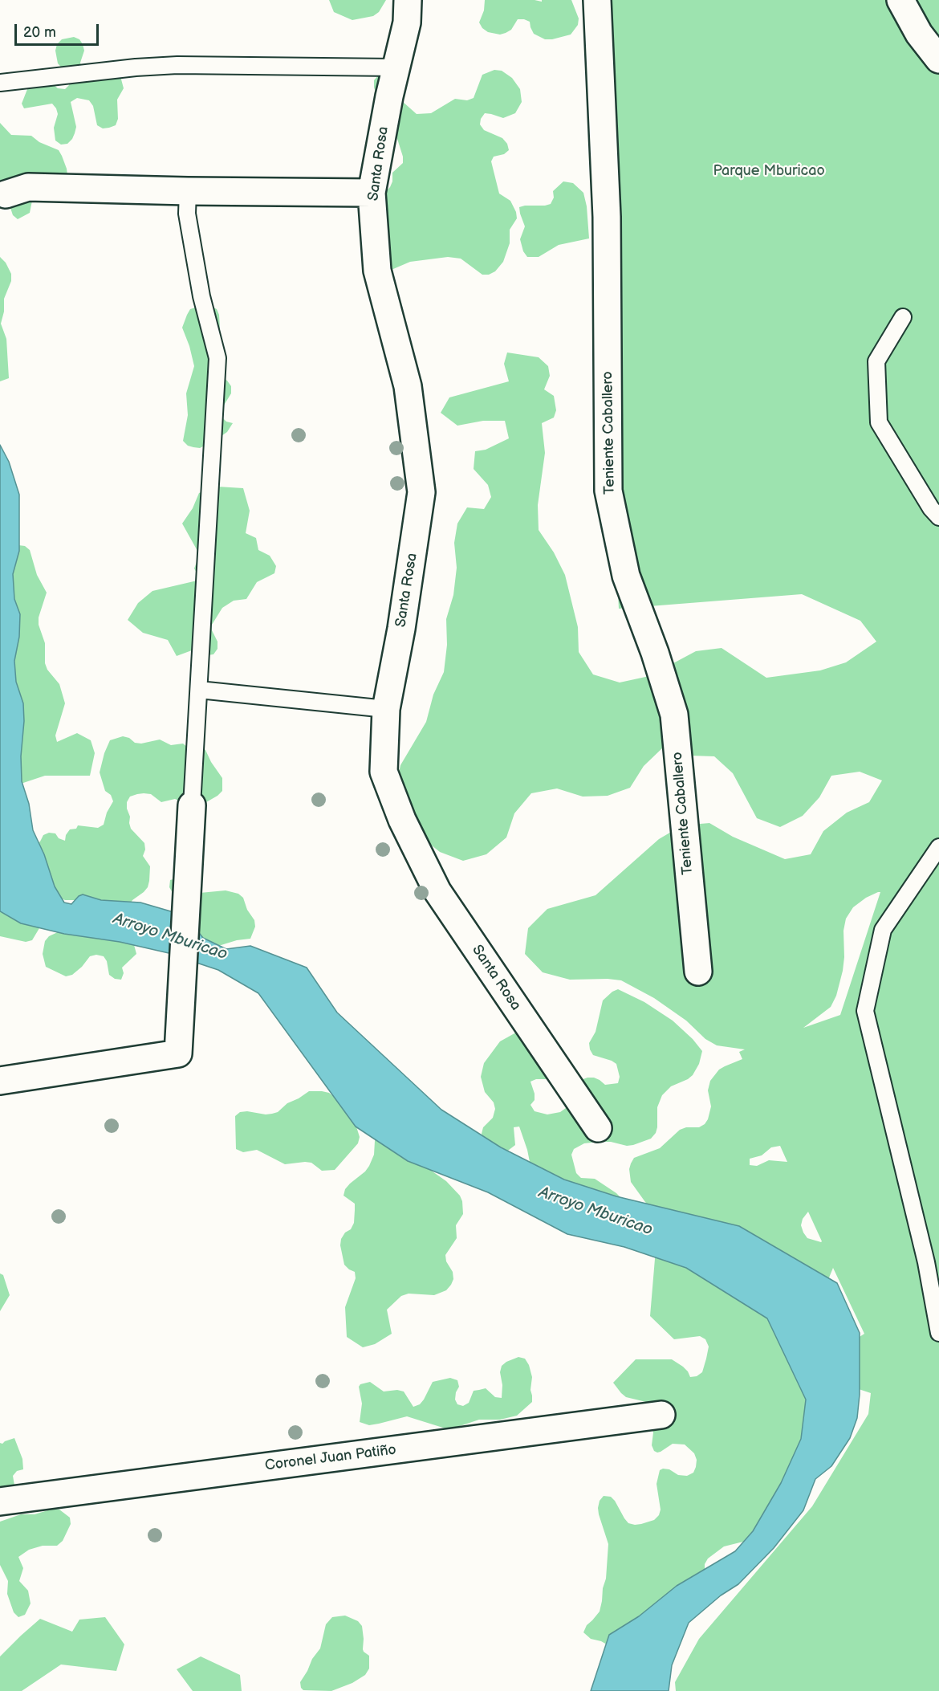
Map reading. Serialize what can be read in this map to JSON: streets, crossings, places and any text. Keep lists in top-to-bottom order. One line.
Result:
{"streets":{"street":["Santa Rosa","Teniente Caballero","Coronel Juan Patiño"]},"water":["Arroyo Mburicao"],"parks":["Parque Mburicao"],"scale_bar":"20 m"}
